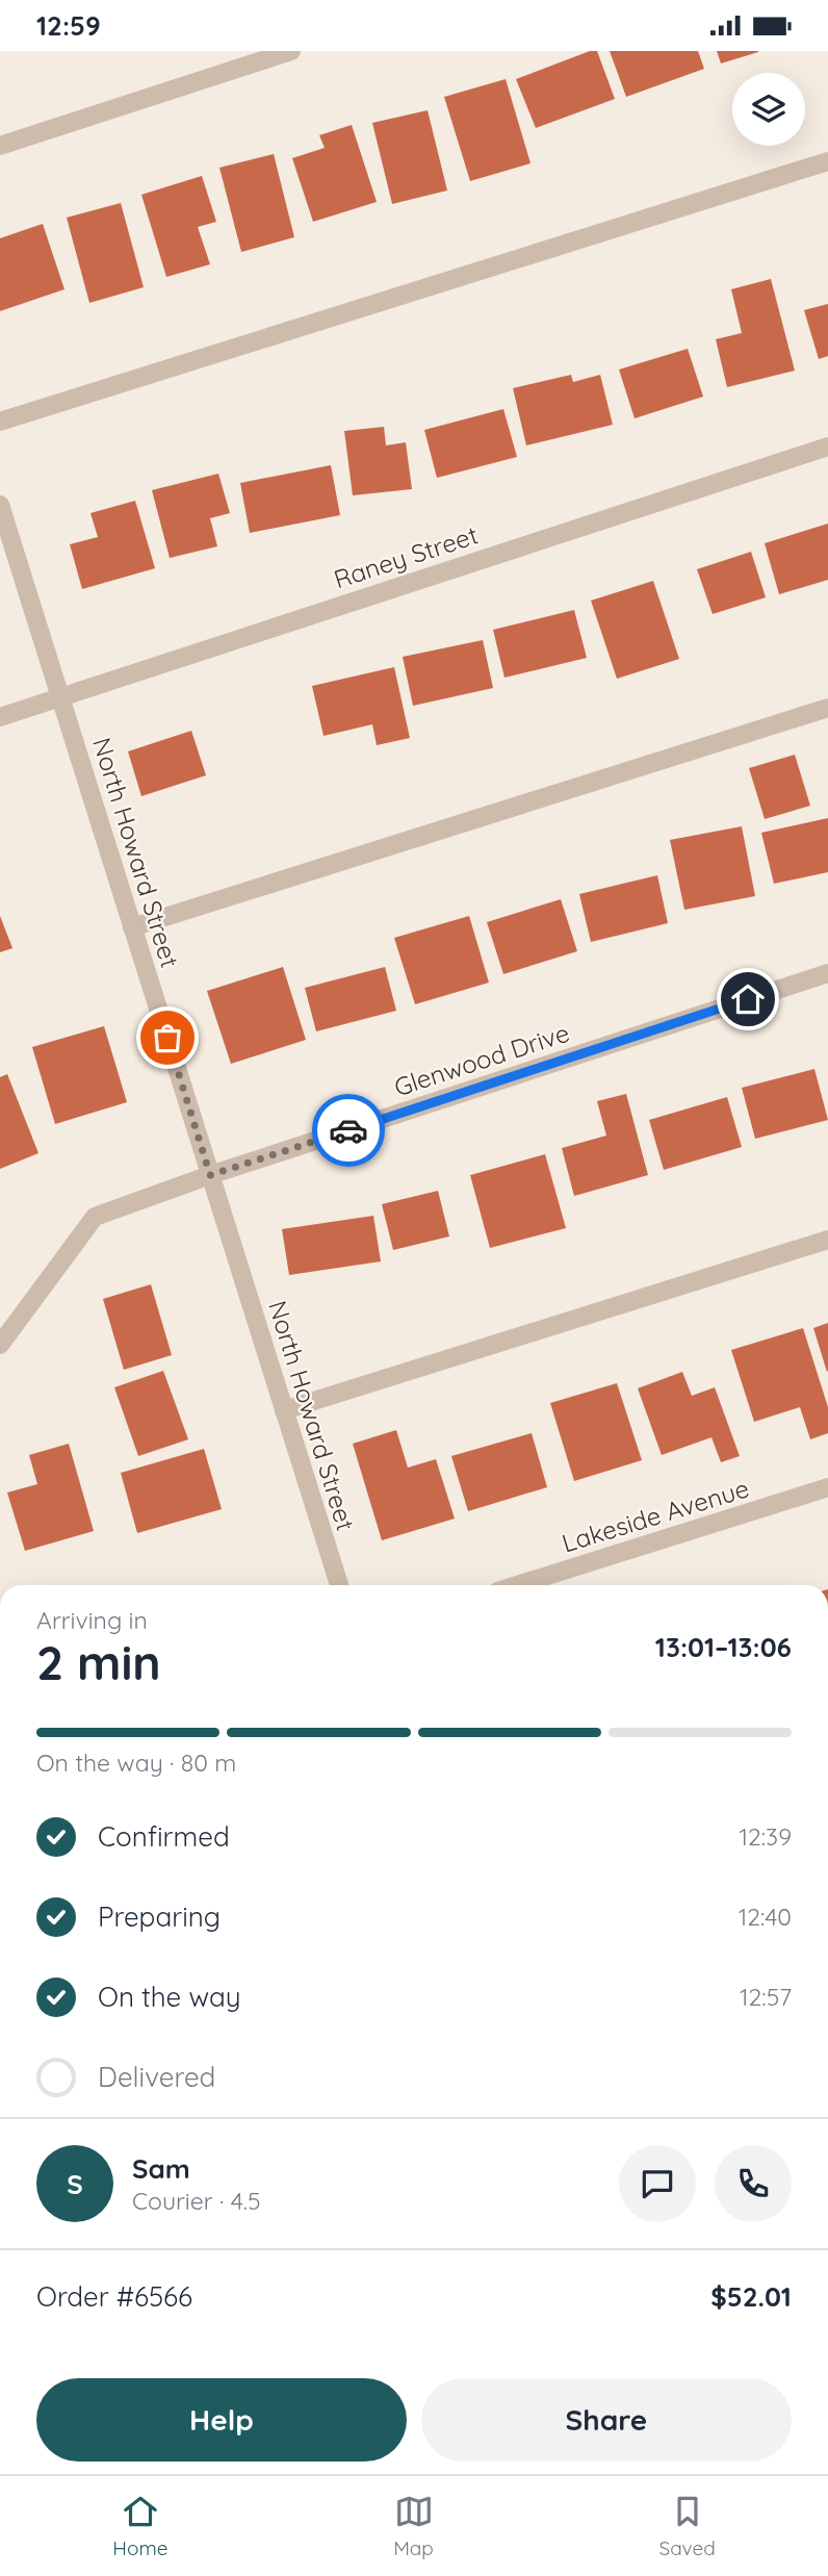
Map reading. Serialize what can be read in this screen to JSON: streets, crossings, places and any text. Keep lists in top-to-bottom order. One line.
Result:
{"streets":{"street":["Raney Street","North Howard Street","Glenwood Drive","Lakeside Avenue"]},"crossings":[["Raney Street","North Howard Street"],["North Howard Street","Glenwood Drive"]],"page":{"status":"12:59","heading":["2 min","Arriving in","13:01–13:06"],"panel":["Sam","Courier · 4.5","Order #6566","$52.01"],"bar":"On the way · 80 m","list":[["Confirmed","12:39"],["Preparing","12:40"],["On the way","12:57"],"Delivered"],"round":"S","buttons":["Help","Share"],"tabs":["Home","Map","Saved"]}}
